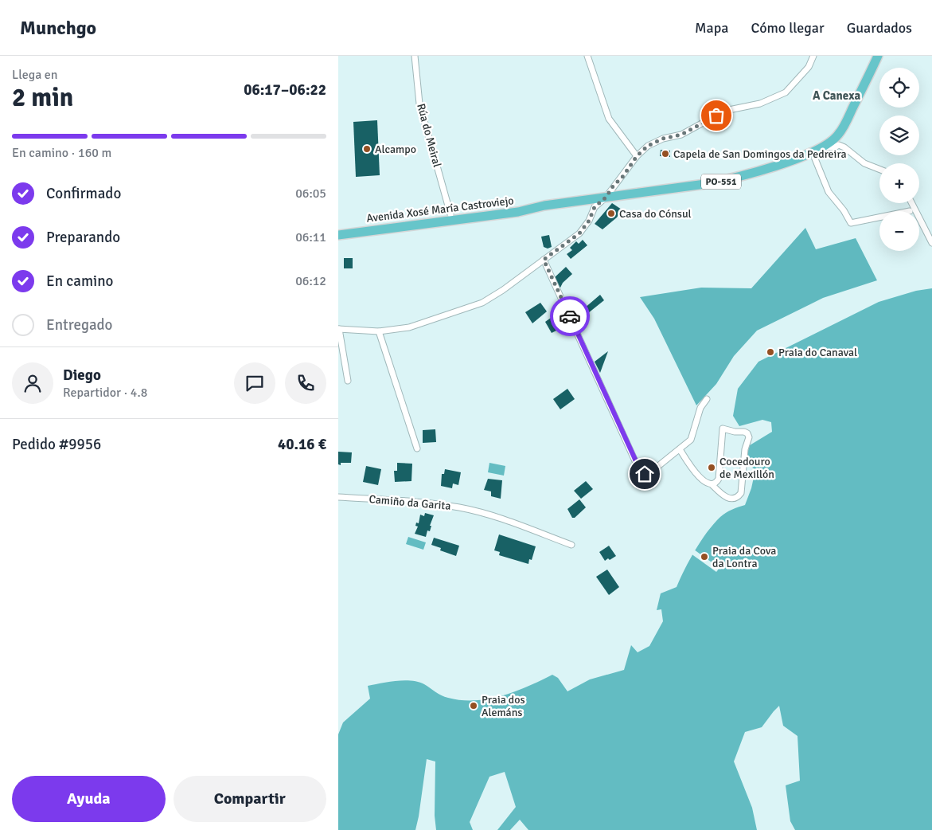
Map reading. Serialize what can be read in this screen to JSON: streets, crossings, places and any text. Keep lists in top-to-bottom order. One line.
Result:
{"streets":{"main road":["PO-551","Avenida Xosé María Castroviejo"],"street":["Rúa do Meiral","Camiño da Garita"]},"crossings":[["Rúa do Meiral","Avenida Xosé María Castroviejo"],["PO-551","Avenida Xosé María Castroviejo"]],"districts":["A Canexa"],"places":["Alcampo","Capela de San Domingos da Pedreira","Casa do Cónsul","Praia do Canaval","Cocedouro de Mexillón","Praia da Cova da Lontra","Praia dos Alemáns"],"page":{"header":"Munchgo","nav":["Mapa","Cómo llegar","Guardados"],"heading":["2 min","Llega en","06:17–06:22"],"panel":["Diego","Repartidor · 4.8","Pedido #9956","40.16 €"],"map_buttons":["+","−"],"bar":"En camino · 160 m","list":[["Confirmado","06:05"],["Preparando","06:11"],["En camino","06:12"],"Entregado"],"buttons":["Ayuda","Compartir"]}}
